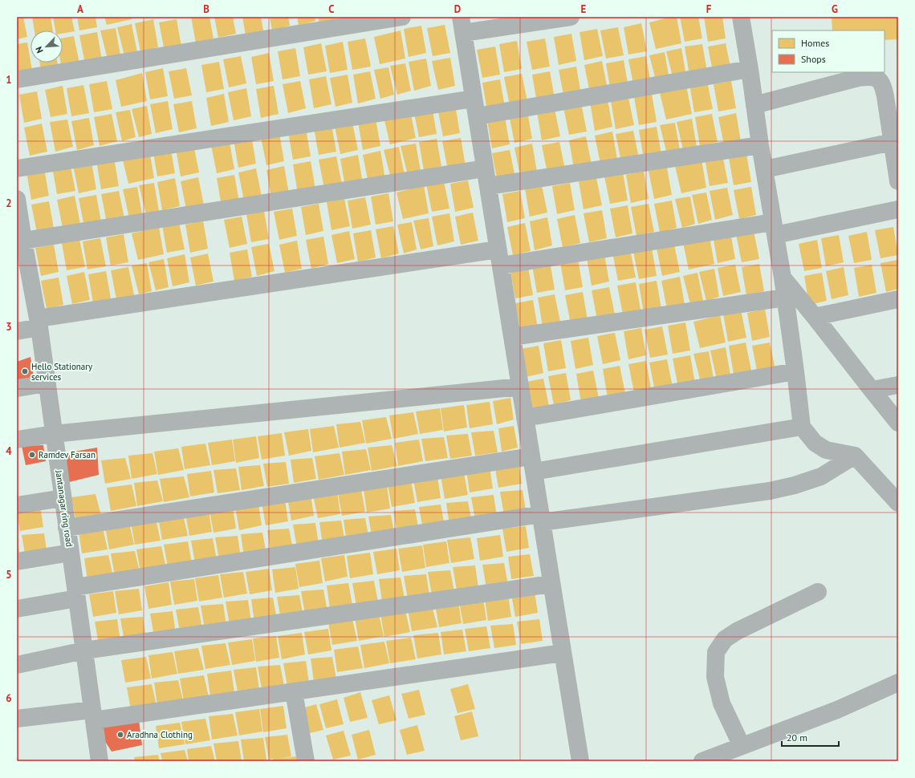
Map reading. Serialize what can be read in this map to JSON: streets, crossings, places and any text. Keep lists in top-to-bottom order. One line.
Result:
{"streets":{"street":["Jantanagar ring road"]},"places":["Hello Stationary services","Ramdev Farsan","Aradhna Clothing"],"legend":["Homes","Shops"],"scale_bar":"20 m","north":"bottom left","grid":{"columns":["A","B","C","D","E","F","G"],"rows":["1","2","3","4","5","6"]}}
